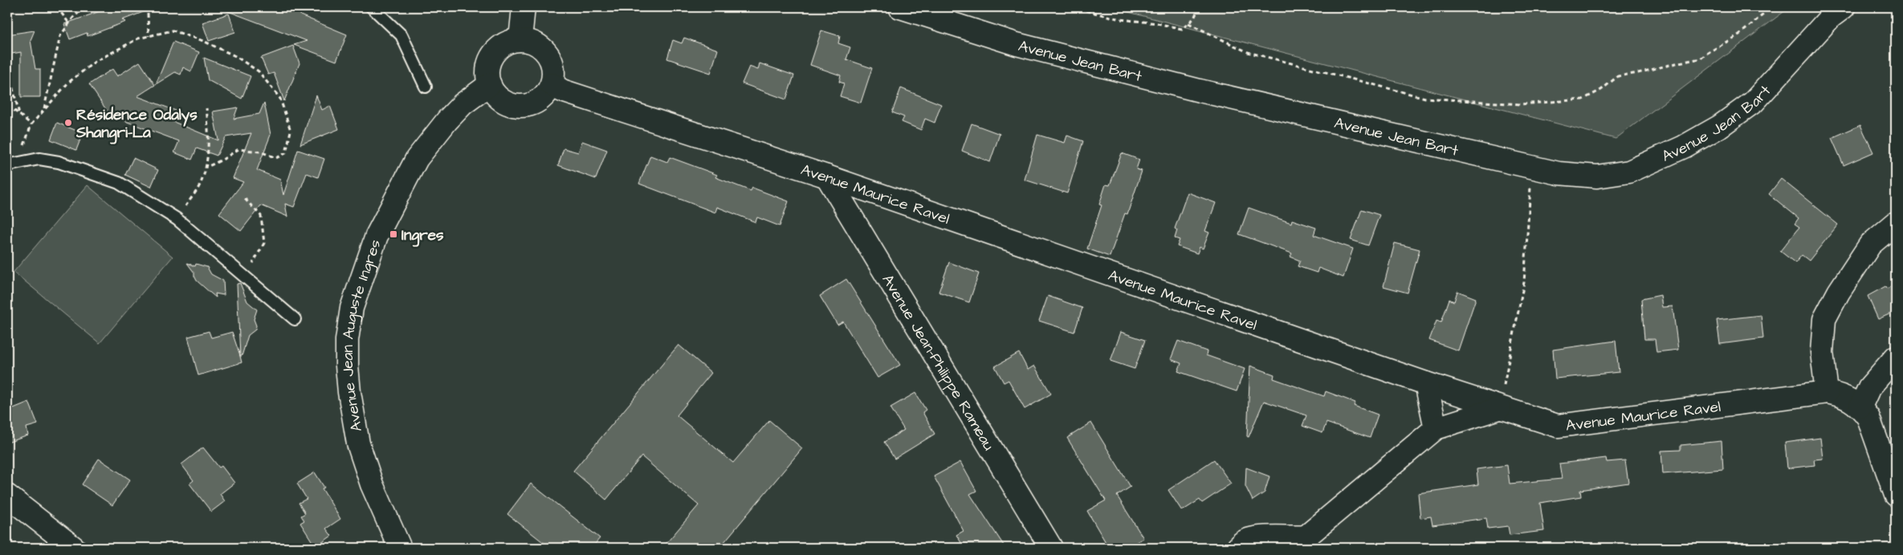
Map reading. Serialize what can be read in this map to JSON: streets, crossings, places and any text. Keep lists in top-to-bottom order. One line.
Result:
{"streets":{"street":["Avenue Jean Bart","Avenue Maurice Ravel","Avenue Jean Auguste Ingres","Avenue Jean-Philippe Rameau"]},"crossings":[["Avenue Maurice Ravel","Avenue Jean Auguste Ingres"],["Avenue Maurice Ravel","Avenue Jean-Philippe Rameau"]],"places":{"other":["Résidence Odalys Shangri-La"],"transit":["Ingres"]}}
